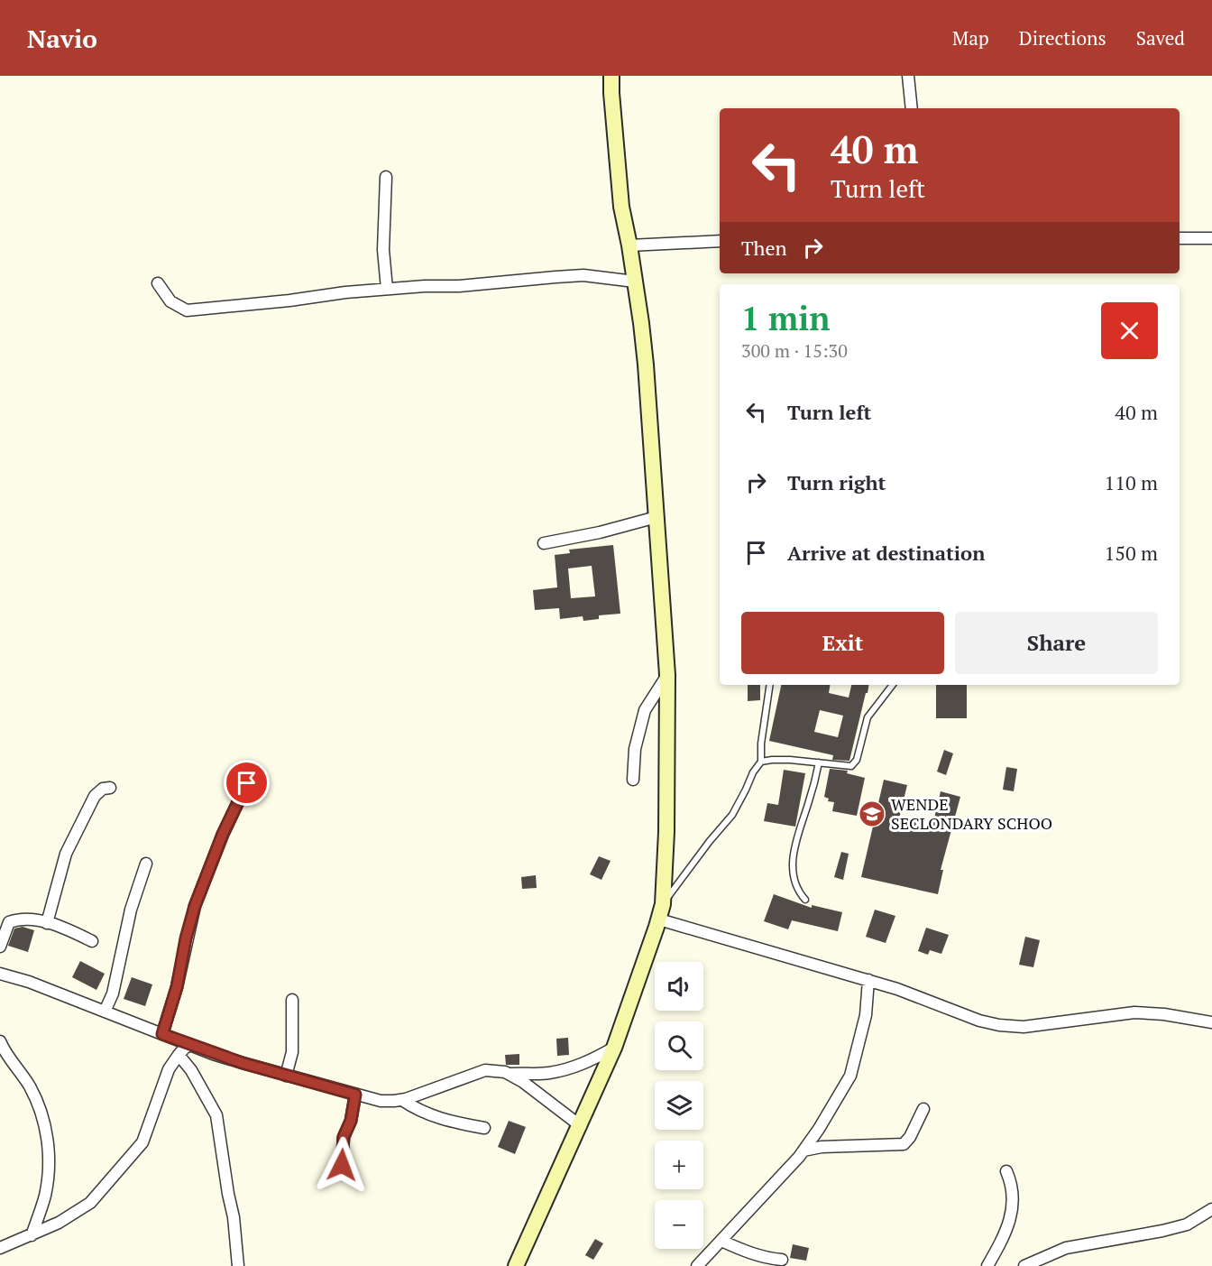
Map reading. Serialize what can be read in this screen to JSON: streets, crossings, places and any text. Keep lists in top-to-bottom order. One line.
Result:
{"places":{"school or university":["WENDE SECLONDARY SCHOO"]},"page":{"header":"Navio","nav":["Map","Directions","Saved"],"turn":["40 m","Turn left"],"then":"Then","heading":["1 min","300 m · 15:30"],"list":[{"name":"Turn left","value":"40 m"},{"name":"Turn right","value":"110 m"},{"name":"Arrive at destination","value":"150 m"}],"buttons":["Exit","Share"],"map_buttons":["+","−"]}}
